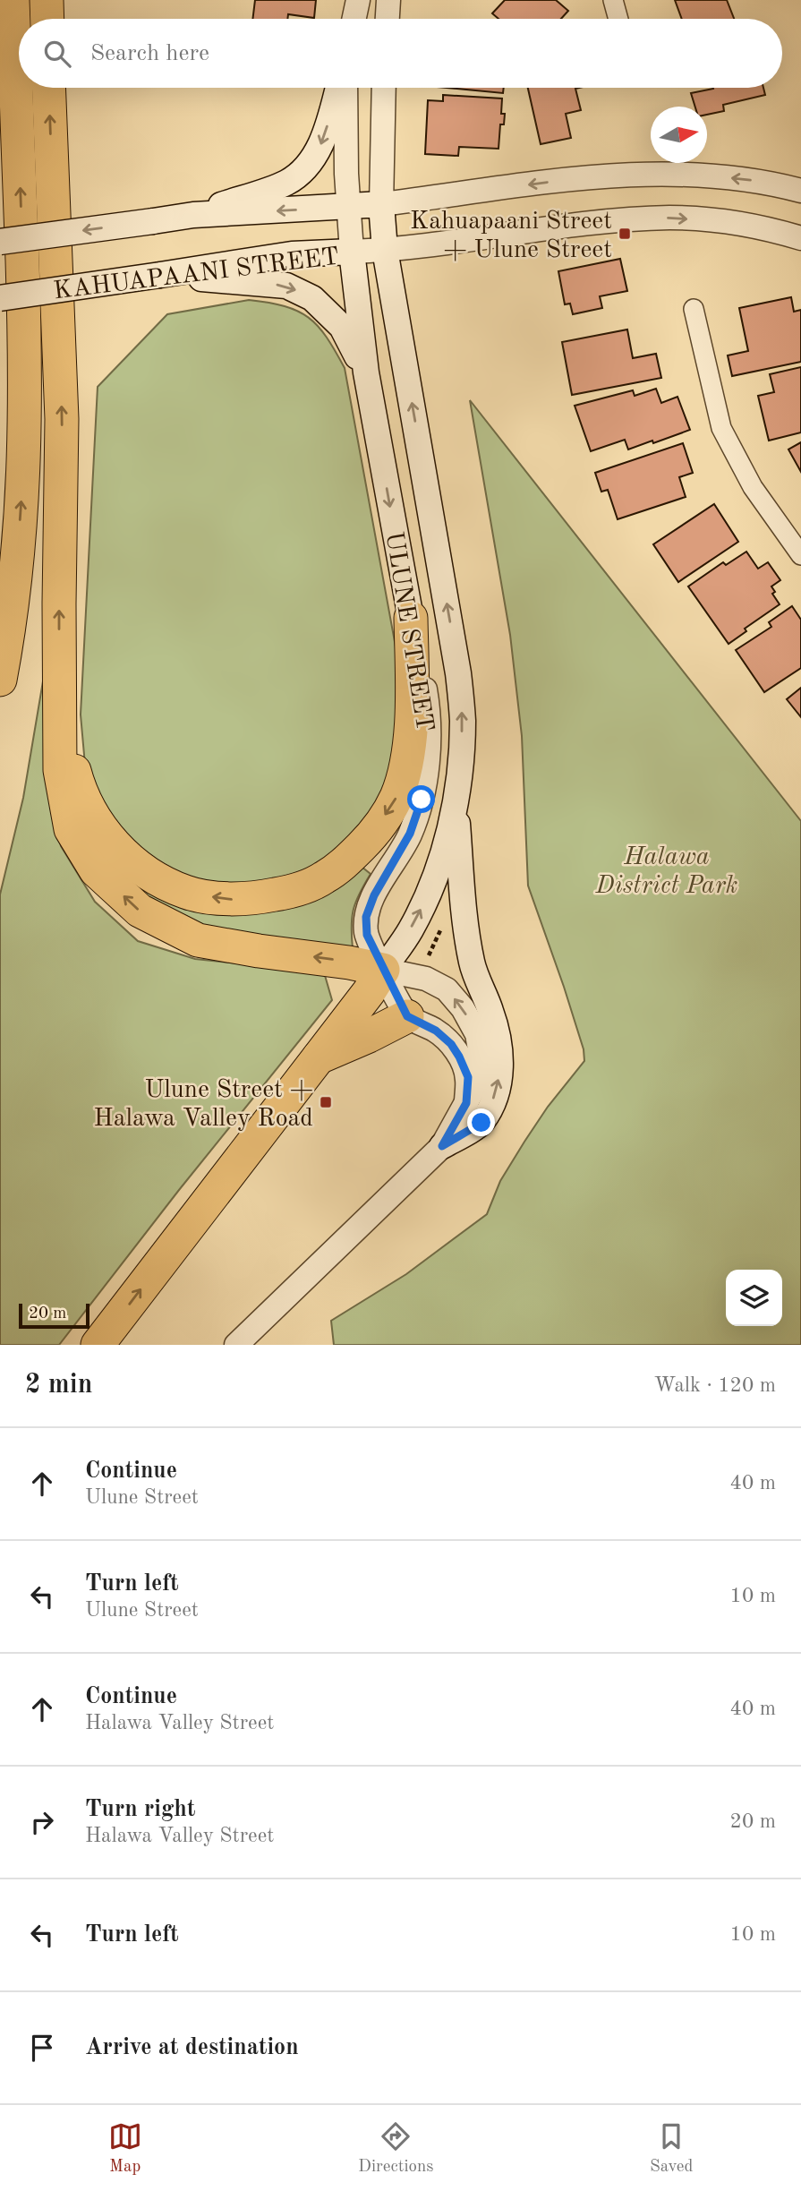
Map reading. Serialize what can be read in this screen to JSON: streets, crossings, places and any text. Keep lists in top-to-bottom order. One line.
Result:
{"streets":{"main road":["KAHUAPAANI STREET","ULUNE STREET"]},"crossings":[["KAHUAPAANI STREET","ULUNE STREET"]],"parks":["Halawa District Park"],"places":{"transit":["Kahuapaani Street + Ulune Street","Ulune Street + Halawa Valley Road"]},"scale_bar":"20 m","north":"right","page":{"search":"Search here","scale":"20 m","heading":["2 min","Walk · 120 m"],"list":[["Continue","Ulune Street","40 m"],["Turn left","Ulune Street","10 m"],["Continue","Halawa Valley Street","40 m"],["Turn right","Halawa Valley Street","20 m"],["Turn left","10 m"],"Arrive at destination"],"nav":["Map","Directions","Saved"]}}
